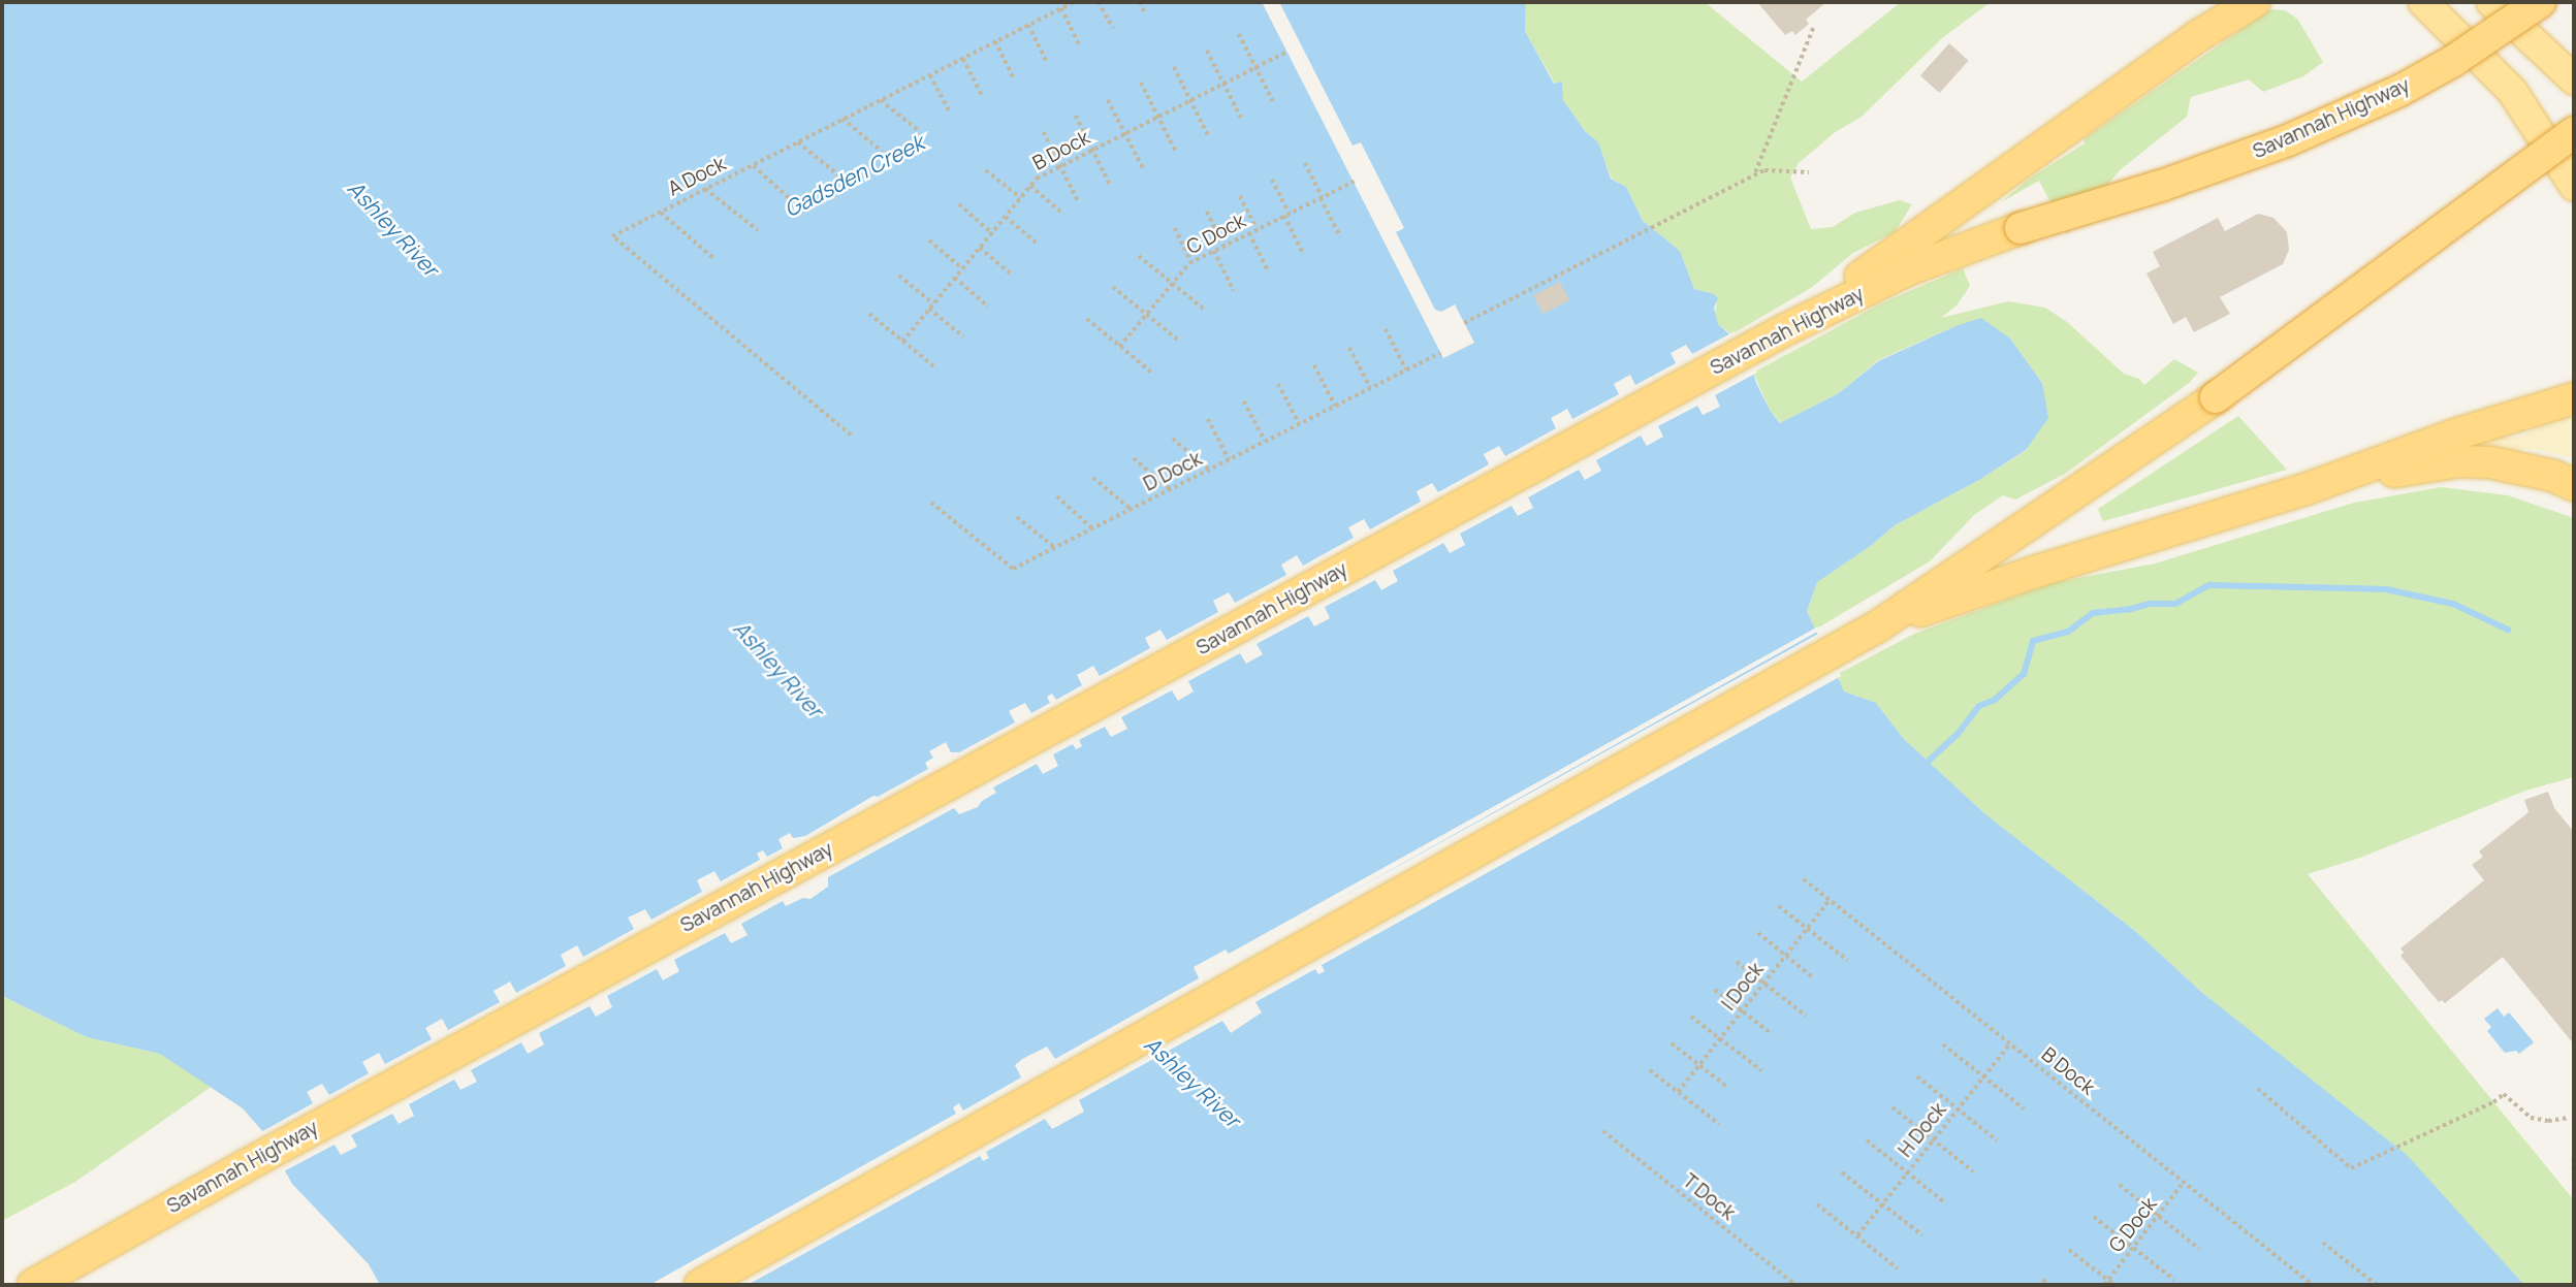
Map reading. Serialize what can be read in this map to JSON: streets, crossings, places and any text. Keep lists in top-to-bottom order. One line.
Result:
{"streets":{"highway":["Savannah Highway"],"path":["B Dock","A Dock","C Dock","D Dock","I Dock","H Dock","T Dock","G Dock"]},"crossings":[["B Dock","I Dock"],["B Dock","H Dock"],["B Dock","G Dock"]],"water":["Gadsden Creek","Ashley River"]}
